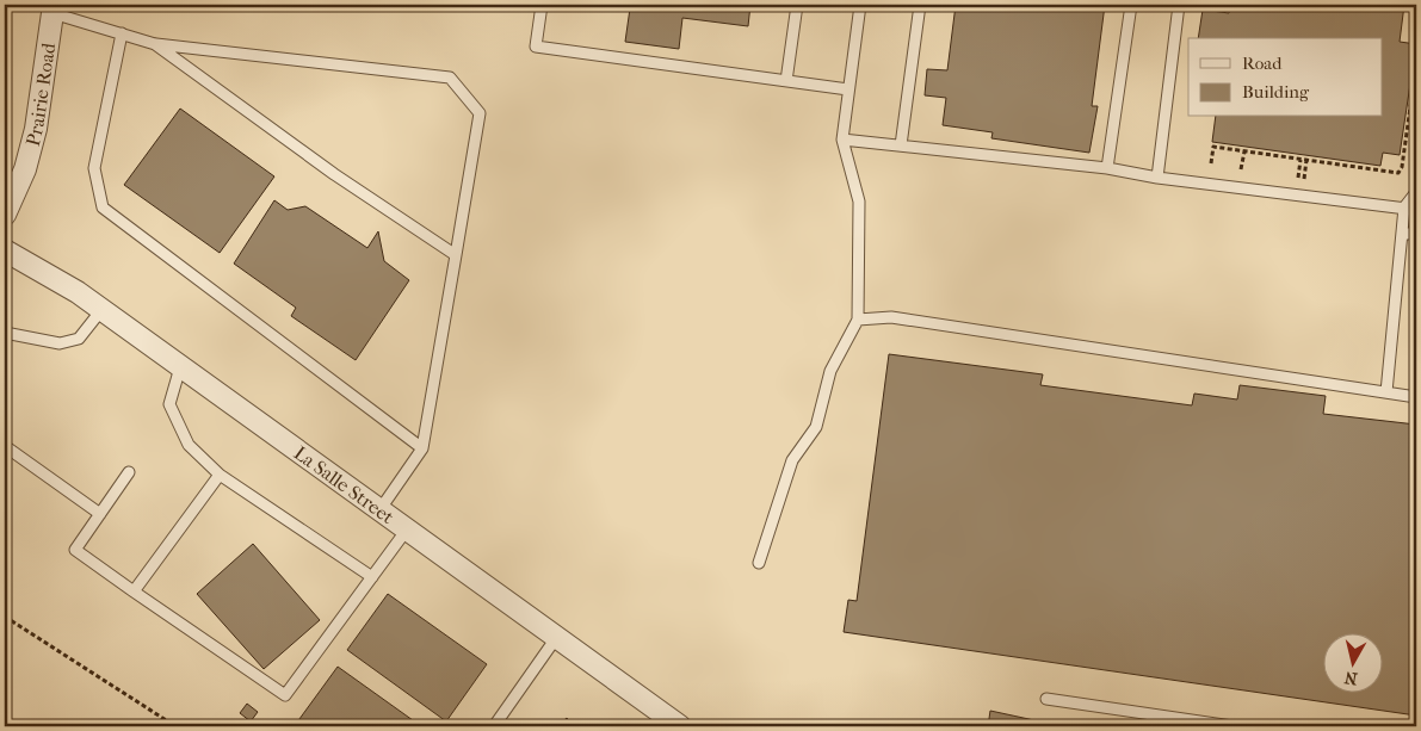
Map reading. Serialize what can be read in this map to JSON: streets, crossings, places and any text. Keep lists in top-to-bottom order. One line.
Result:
{"streets":{"street":["Prairie Road","La Salle Street"]},"legend":["Road","Building"],"north":"bottom"}
